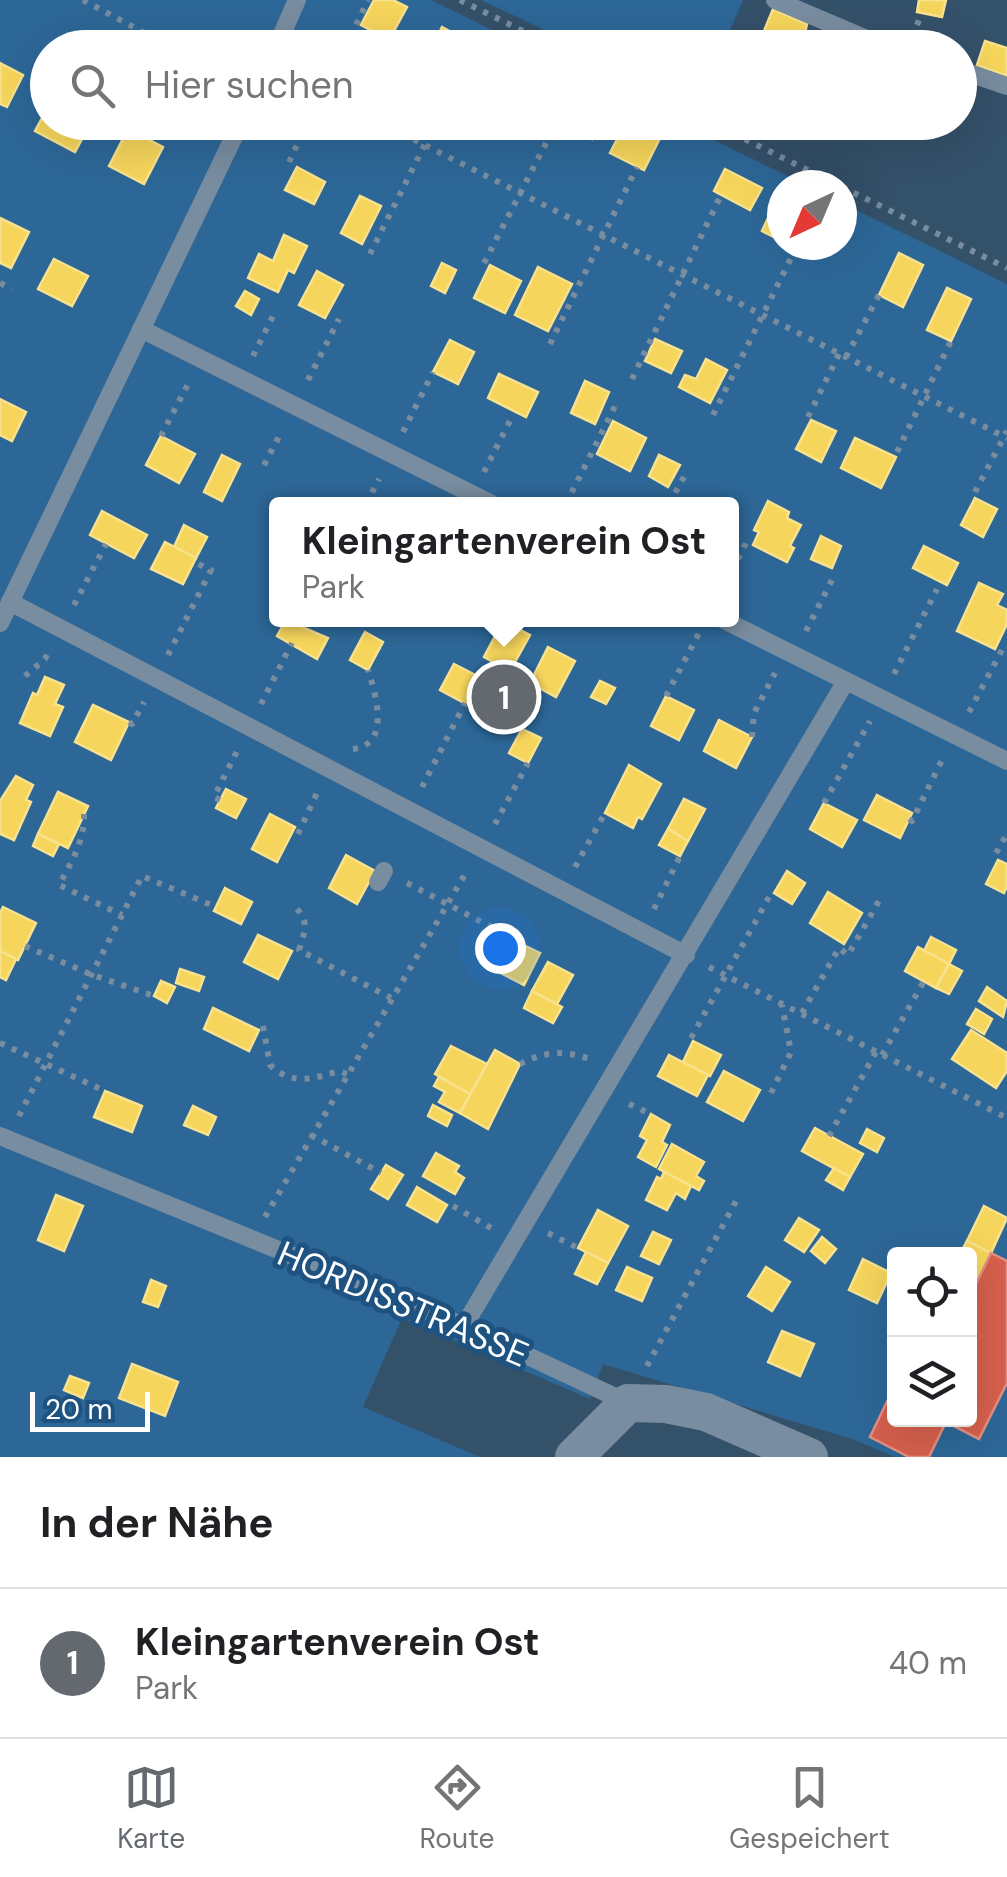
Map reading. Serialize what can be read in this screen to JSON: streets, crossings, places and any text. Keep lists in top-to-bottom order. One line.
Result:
{"streets":{"street":["HORDISSTRASSE"]},"scale_bar":"20 m","north":"bottom left","page":{"search":"Hier suchen","popup":["Kleingartenverein Ost","Park"],"pins":"1","scale":"20 m","heading":"In der Nähe","list":[{"mark":"1","name":"Kleingartenverein Ost","note":"Park","value":"40 m"}],"nav":["Karte","Route","Gespeichert"]}}
